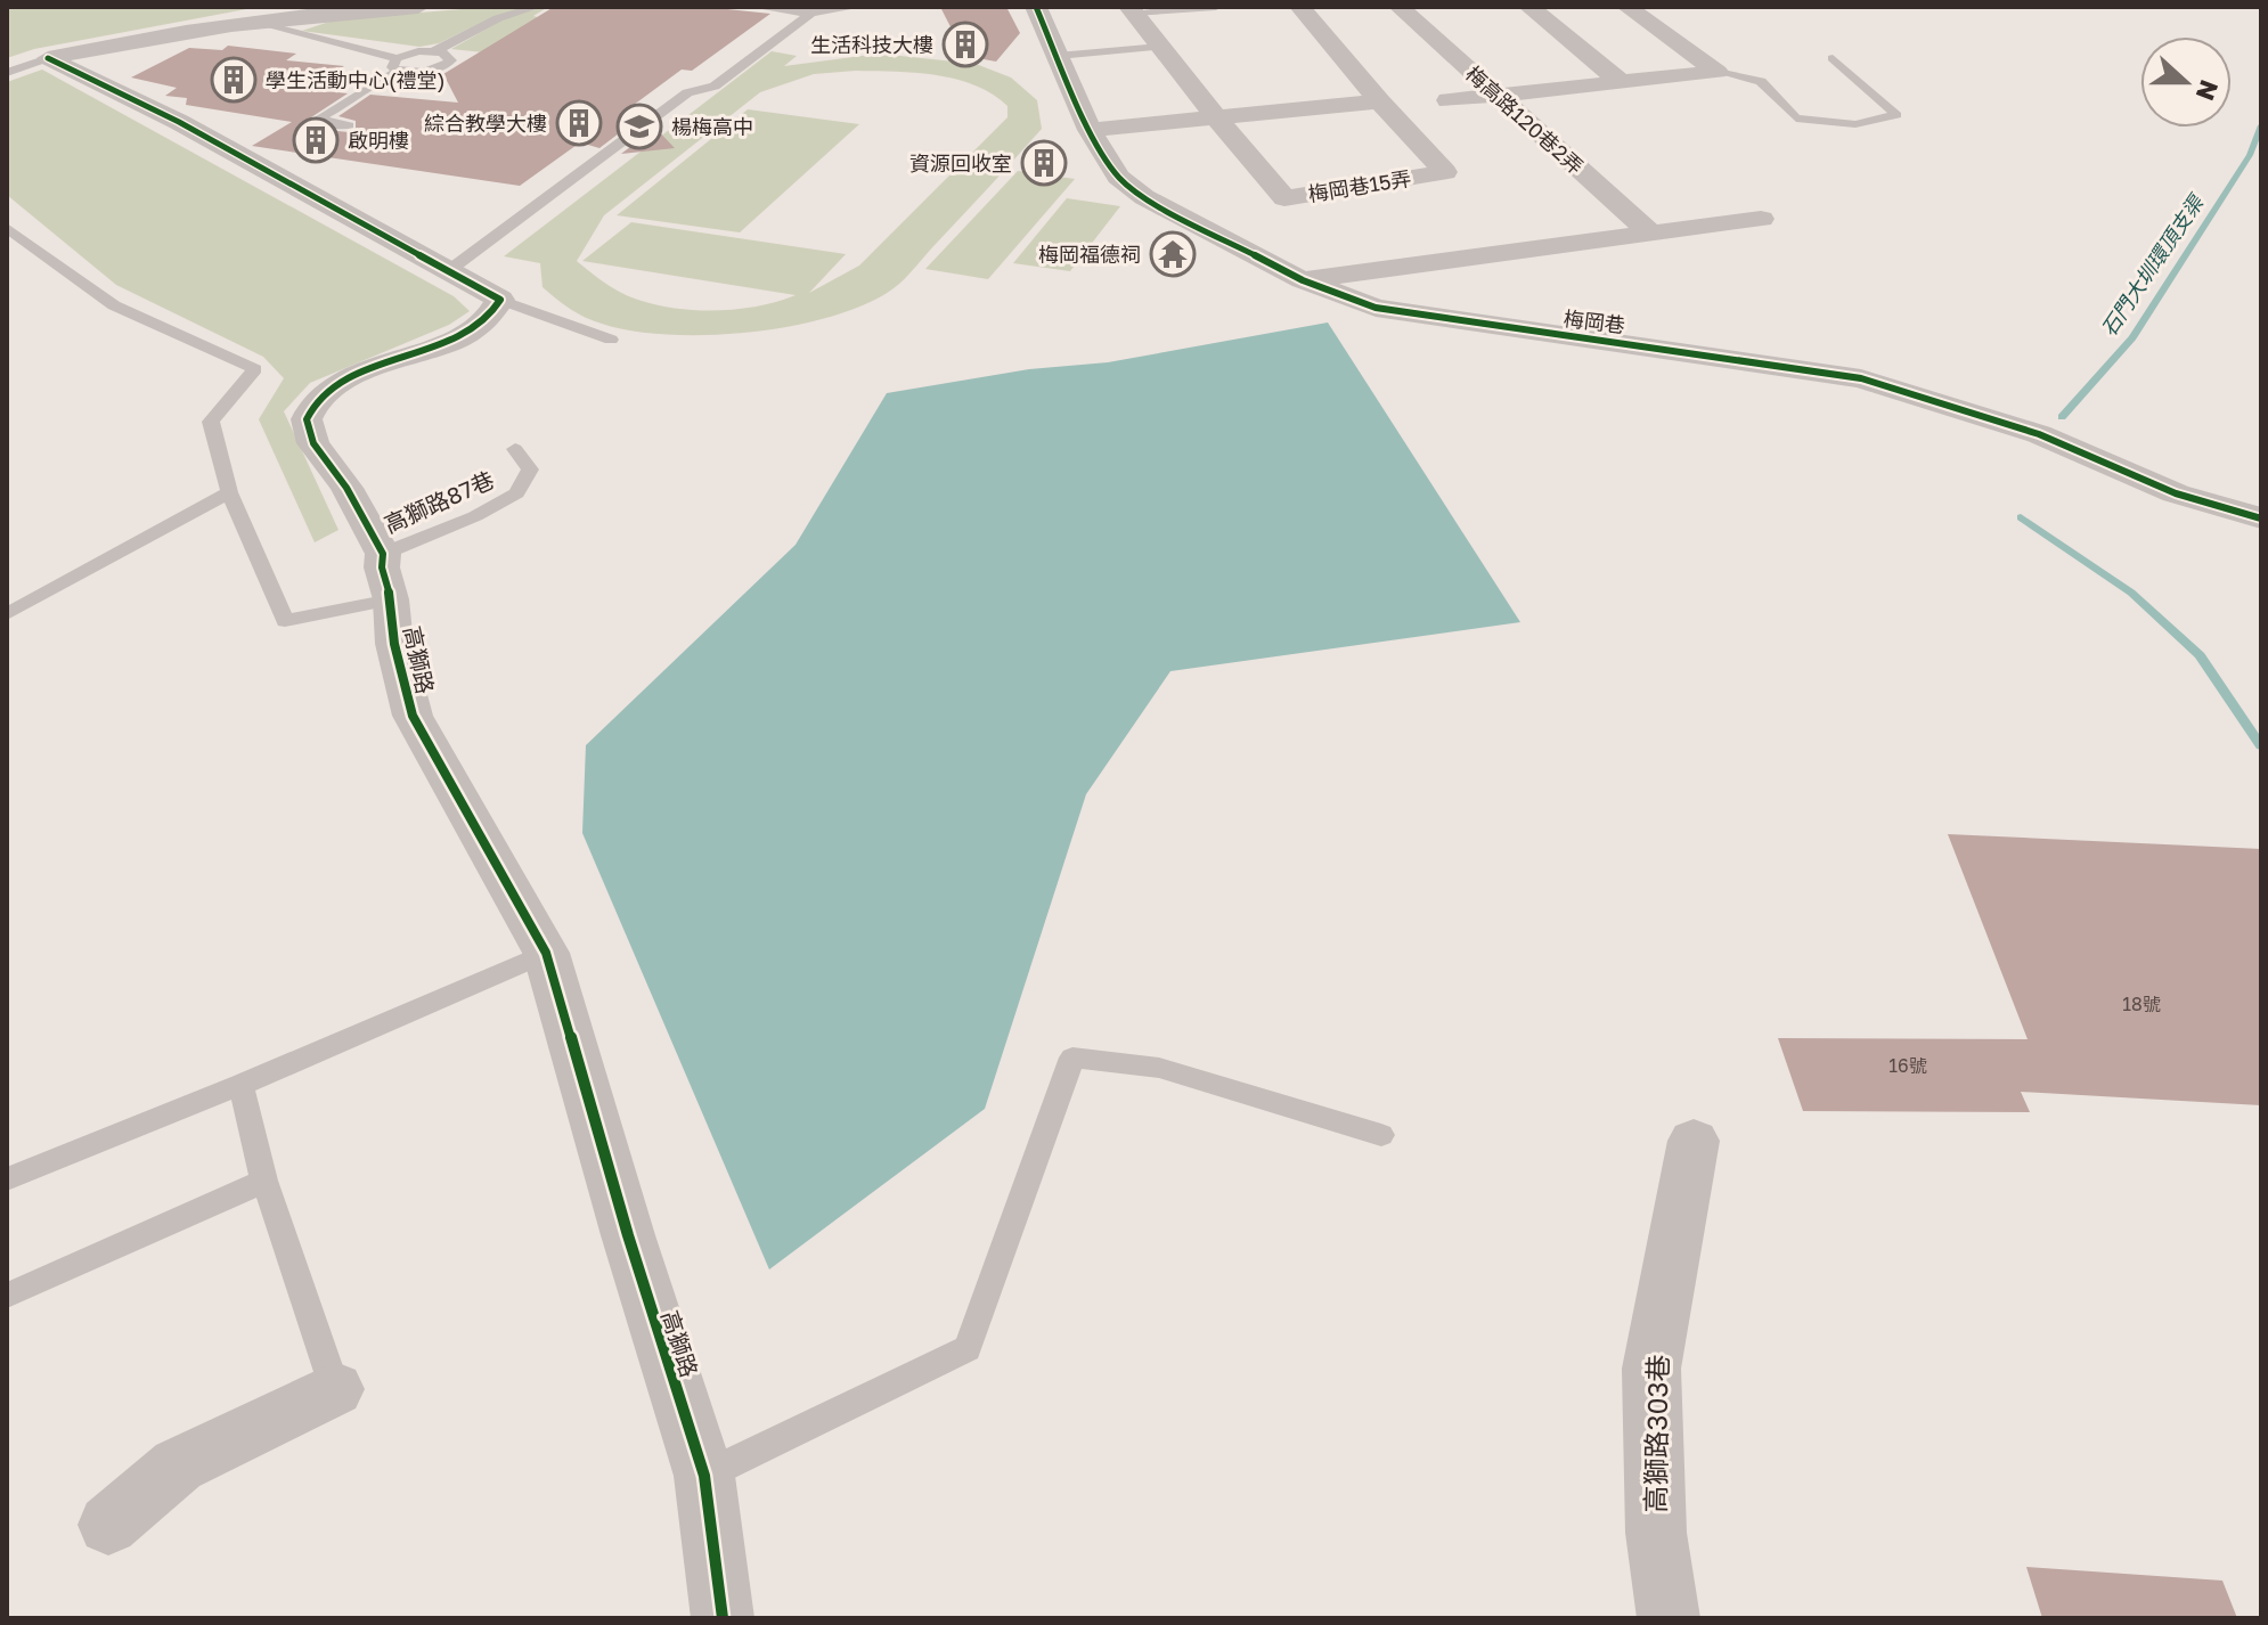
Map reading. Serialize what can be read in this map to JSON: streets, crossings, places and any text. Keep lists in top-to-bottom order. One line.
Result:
{"streets":{"street":["梅高路120巷2弄","梅岡巷15弄","梅岡巷","高獅路","高獅路303巷"],"lane":["高獅路87巷"]},"crossings":[["高獅路87巷","高獅路"]],"water":["石門大圳環頂支渠"],"places":{"building":["生活科技大樓","學生活動中心(禮堂)","綜合教學大樓","啟明樓","資源回收室"],"school or university":["楊梅高中"],"temple":["梅岡福德祠"]},"house_numbers":["18號","16號"],"north":"right"}
